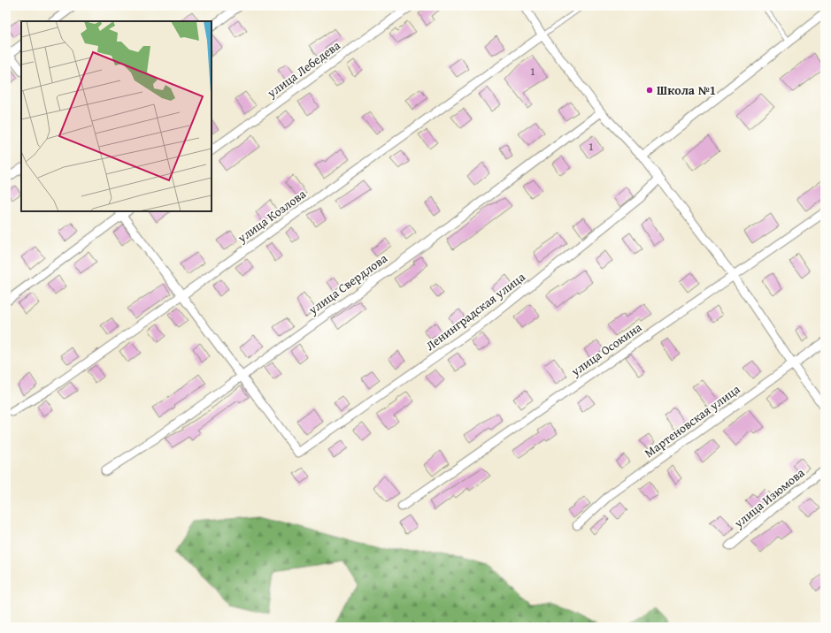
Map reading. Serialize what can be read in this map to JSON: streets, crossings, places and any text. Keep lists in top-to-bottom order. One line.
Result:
{"streets":{"street":["улица Лебедева","улица Козлова","улица Свердлова","Ленинградская улица","улица Осокина","Мартеновская улица","улица Изюмова"]},"crossings":[["улица Свердлова","Ленинградская улица"]],"places":["Школа №1"],"house_numbers":["1","1"]}
